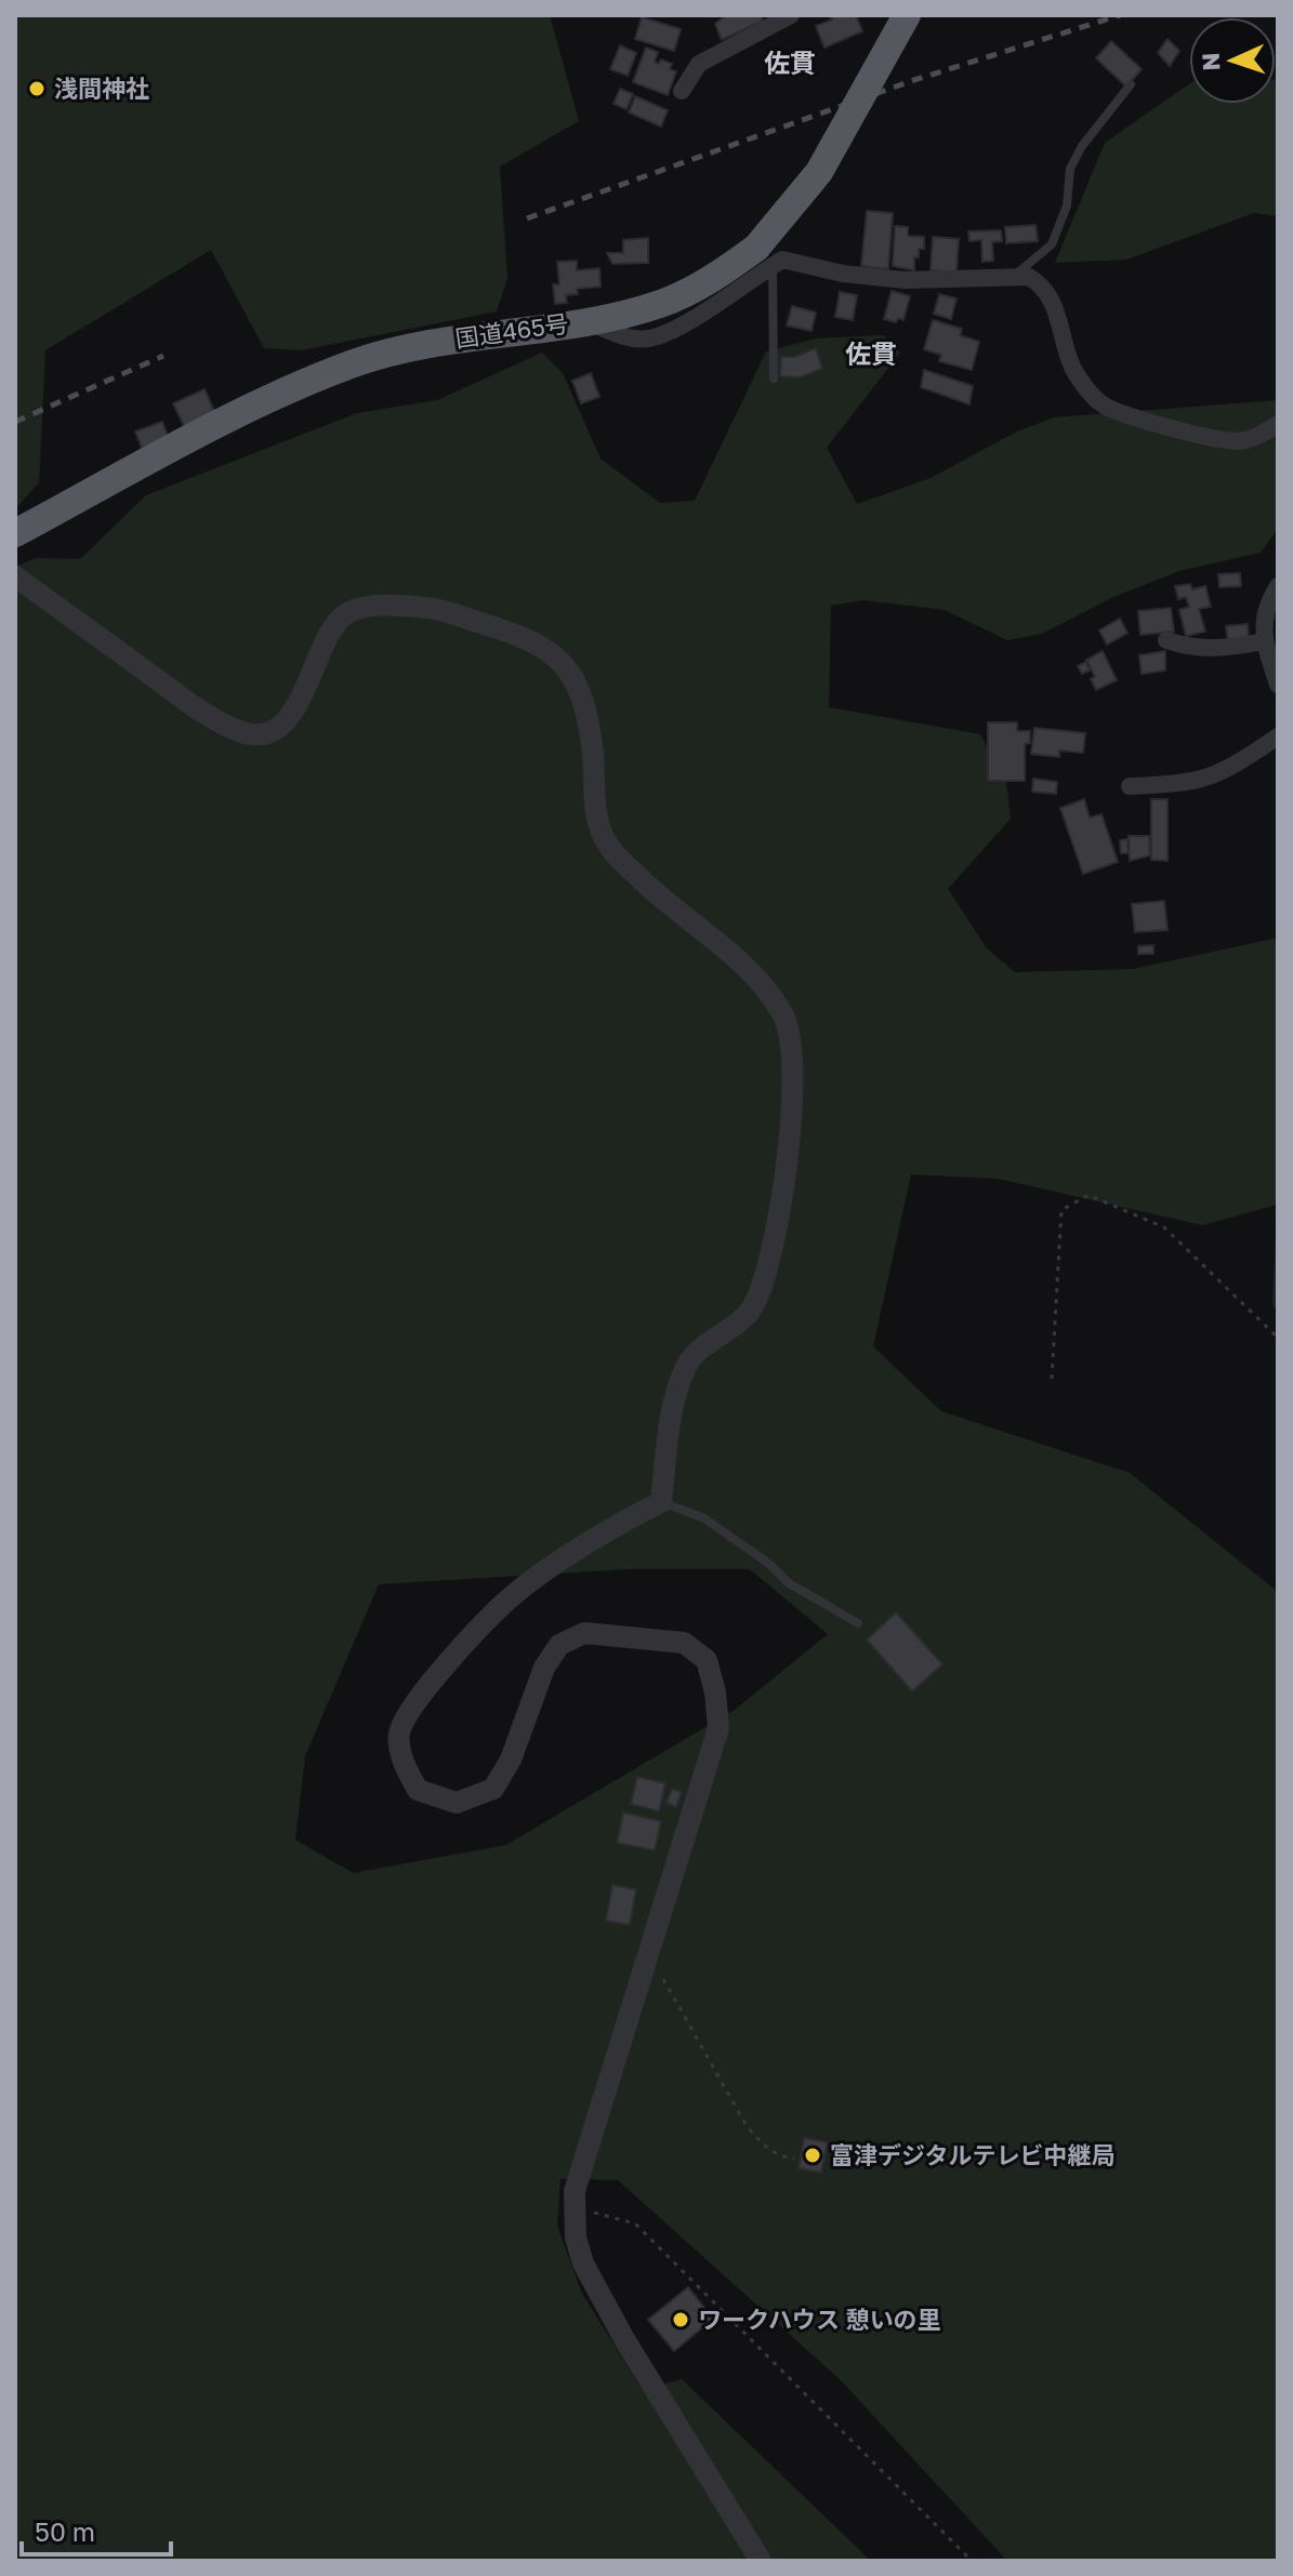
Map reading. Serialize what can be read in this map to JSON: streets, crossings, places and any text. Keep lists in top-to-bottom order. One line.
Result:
{"streets":{"highway":["国道465号"]},"districts":["佐貫","佐貫"],"places":["浅間神社","富津デジタルテレビ中継局","ワークハウス 憩いの里"],"scale_bar":"50 m","north":"left"}
